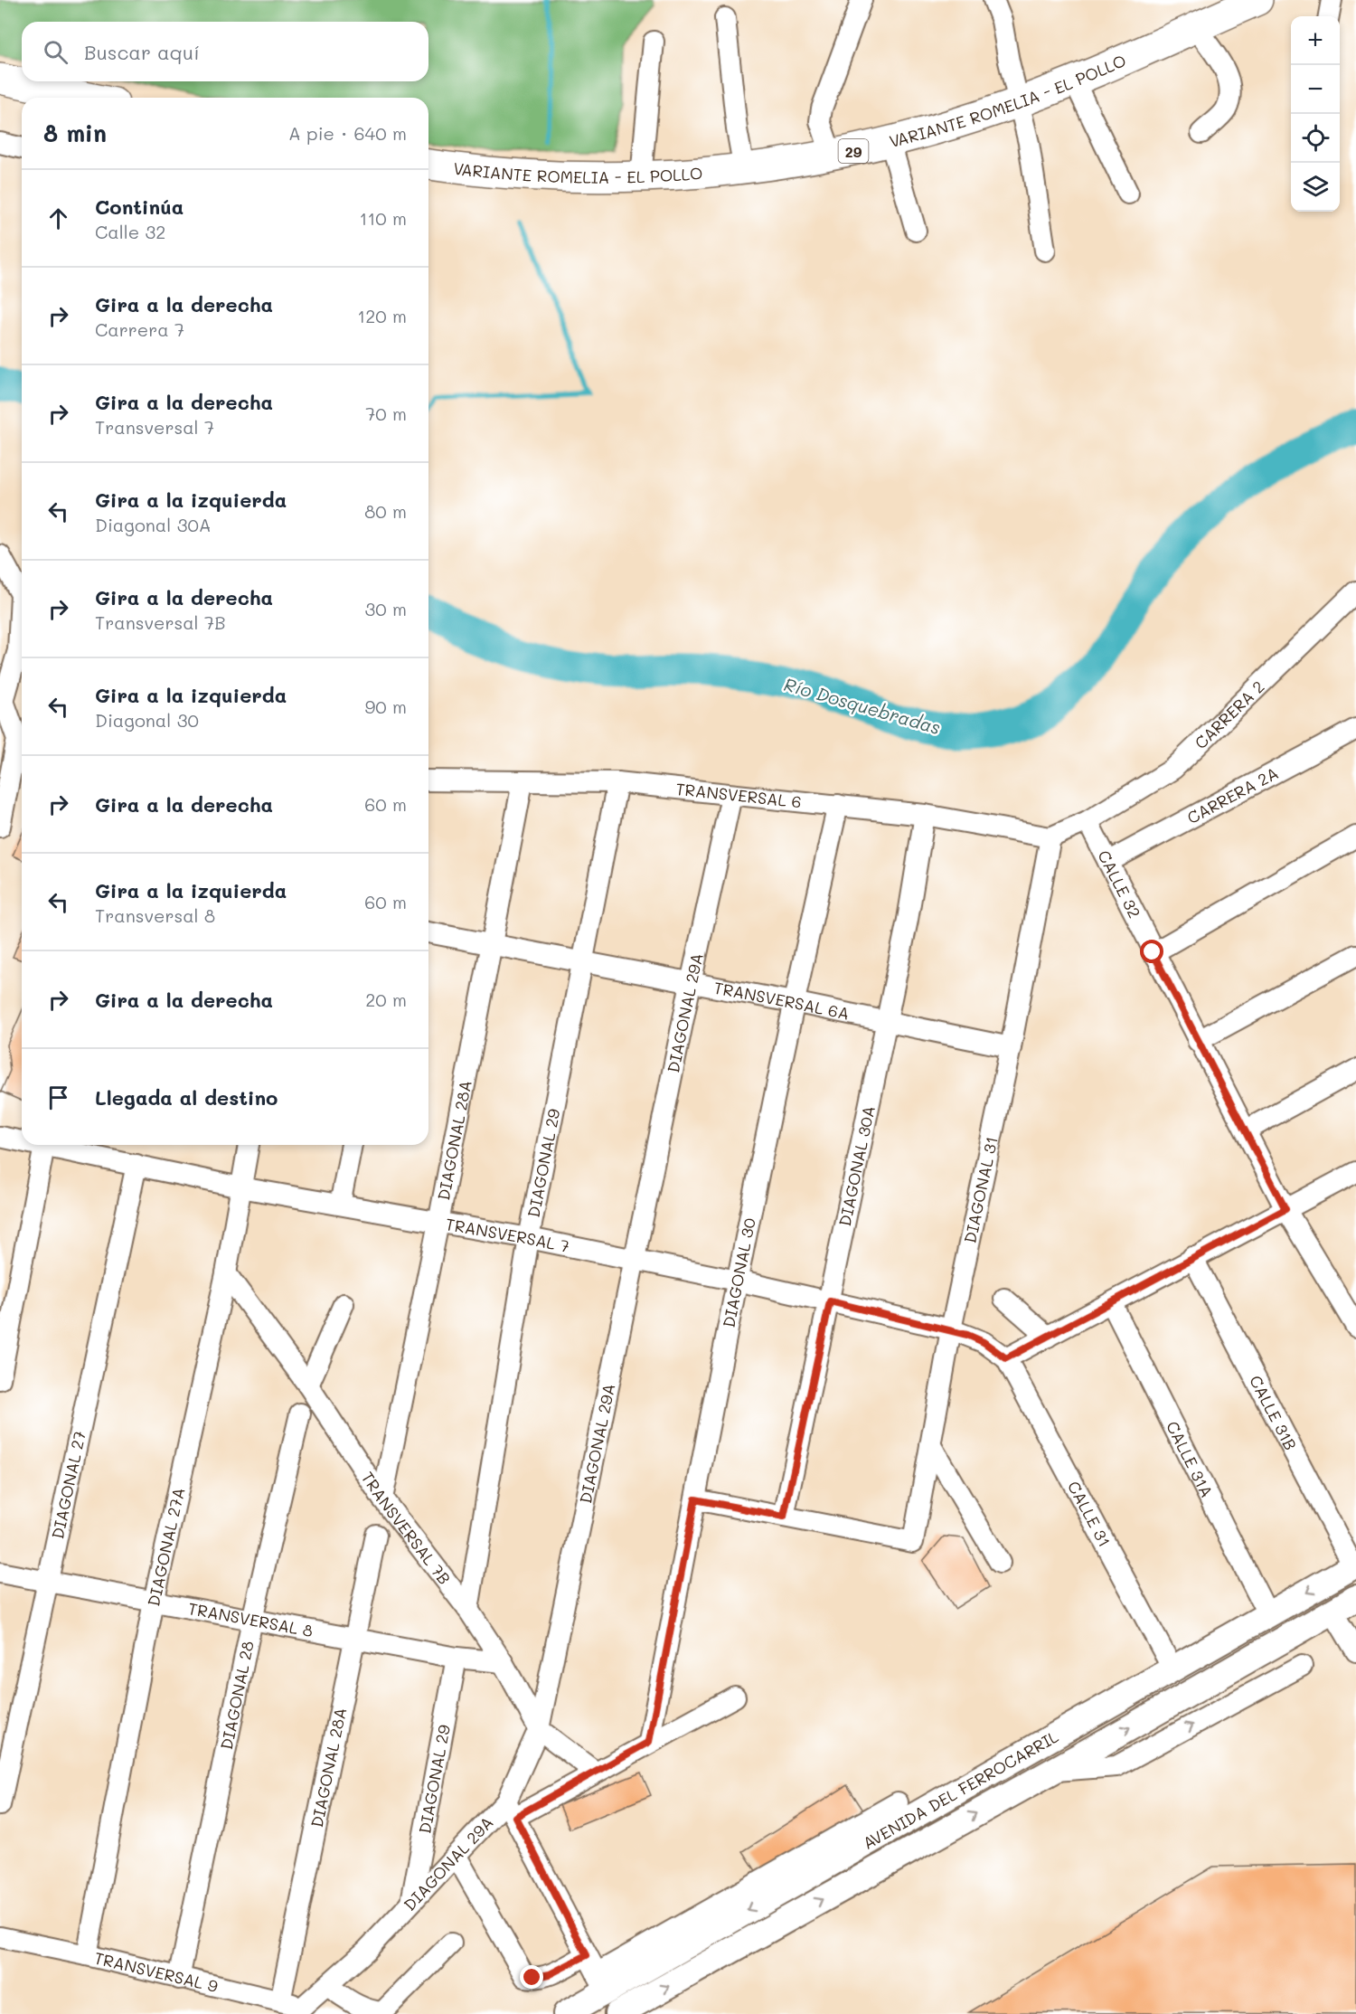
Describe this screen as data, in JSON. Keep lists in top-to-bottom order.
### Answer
{
  "streets": {
    "highway": ["VARIANTE ROMELIA - EL POLLO", "29"],
    "main road": ["AVENIDA DEL FERROCARRIL"],
    "street": [
      "CARRERA 2",
      "TRANSVERSAL 6",
      "CARRERA 2A",
      "CALLE 32",
      "TRANSVERSAL 6A",
      "DIAGONAL 29A",
      "DIAGONAL 28A",
      "DIAGONAL 29",
      "DIAGONAL 30A",
      "DIAGONAL 31",
      "TRANSVERSAL 7",
      "DIAGONAL 30",
      "CALLE 31B",
      "CALLE 31A",
      "DIAGONAL 27",
      "CALLE 31",
      "TRANSVERSAL 7B",
      "DIAGONAL 27A",
      "TRANSVERSAL 8",
      "DIAGONAL 28",
      "TRANSVERSAL 9"
    ]
  },
  "crossings": [
    ["CARRERA 2", "CALLE 32"],
    ["TRANSVERSAL 6", "DIAGONAL 29A"],
    ["TRANSVERSAL 6", "DIAGONAL 28A"],
    ["TRANSVERSAL 6", "DIAGONAL 29"],
    ["TRANSVERSAL 6", "DIAGONAL 30A"],
    ["TRANSVERSAL 6", "DIAGONAL 31"],
    ["TRANSVERSAL 6", "DIAGONAL 30"],
    ["CARRERA 2A", "CALLE 32"],
    ["TRANSVERSAL 6A", "DIAGONAL 29A"],
    ["TRANSVERSAL 6A", "DIAGONAL 28A"],
    ["TRANSVERSAL 6A", "DIAGONAL 29"],
    ["TRANSVERSAL 6A", "DIAGONAL 30A"],
    ["TRANSVERSAL 6A", "DIAGONAL 31"],
    ["TRANSVERSAL 6A", "DIAGONAL 30"],
    ["DIAGONAL 29A", "DIAGONAL 29"],
    ["DIAGONAL 29A", "TRANSVERSAL 7"],
    ["DIAGONAL 29A", "TRANSVERSAL 7B"],
    ["DIAGONAL 29A", "TRANSVERSAL 9"],
    ["DIAGONAL 28A", "TRANSVERSAL 7"],
    ["DIAGONAL 28A", "TRANSVERSAL 7B"],
    ["DIAGONAL 28A", "TRANSVERSAL 8"],
    ["DIAGONAL 28A", "TRANSVERSAL 9"],
    ["DIAGONAL 29", "TRANSVERSAL 7"],
    ["DIAGONAL 29", "TRANSVERSAL 7B"],
    ["DIAGONAL 29", "TRANSVERSAL 8"],
    ["DIAGONAL 30A", "DIAGONAL 31"],
    ["DIAGONAL 30A", "TRANSVERSAL 7"],
    ["DIAGONAL 31", "TRANSVERSAL 7"],
    ["TRANSVERSAL 7", "DIAGONAL 30"],
    ["TRANSVERSAL 7", "DIAGONAL 27"],
    ["TRANSVERSAL 7", "CALLE 31"],
    ["TRANSVERSAL 7", "DIAGONAL 27A"],
    ["CALLE 31B", "AVENIDA DEL FERROCARRIL"],
    ["CALLE 31A", "AVENIDA DEL FERROCARRIL"],
    ["DIAGONAL 27", "TRANSVERSAL 8"],
    ["CALLE 31", "AVENIDA DEL FERROCARRIL"],
    ["TRANSVERSAL 7B", "DIAGONAL 27A"],
    ["TRANSVERSAL 7B", "TRANSVERSAL 8"],
    ["DIAGONAL 27A", "TRANSVERSAL 8"],
    ["DIAGONAL 27A", "TRANSVERSAL 9"],
    ["TRANSVERSAL 8", "DIAGONAL 28"],
    ["DIAGONAL 28", "TRANSVERSAL 9"]
  ],
  "water": ["Río Dosquebradas"],
  "page": {
    "map_buttons": ["+", "−"],
    "search": "Buscar aquí",
    "heading": ["8 min", "A pie · 640 m"],
    "list": [
      ["Continúa", "Calle 32", "110 m"],
      ["Gira a la derecha", "Carrera 7", "120 m"],
      ["Gira a la derecha", "Transversal 7", "70 m"],
      ["Gira a la izquierda", "Diagonal 30A", "80 m"],
      ["Gira a la derecha", "Transversal 7B", "30 m"],
      ["Gira a la izquierda", "Diagonal 30", "90 m"],
      ["Gira a la derecha", "60 m"],
      ["Gira a la izquierda", "Transversal 8", "60 m"],
      ["Gira a la derecha", "20 m"],
      "Llegada al destino"
    ]
  }
}
